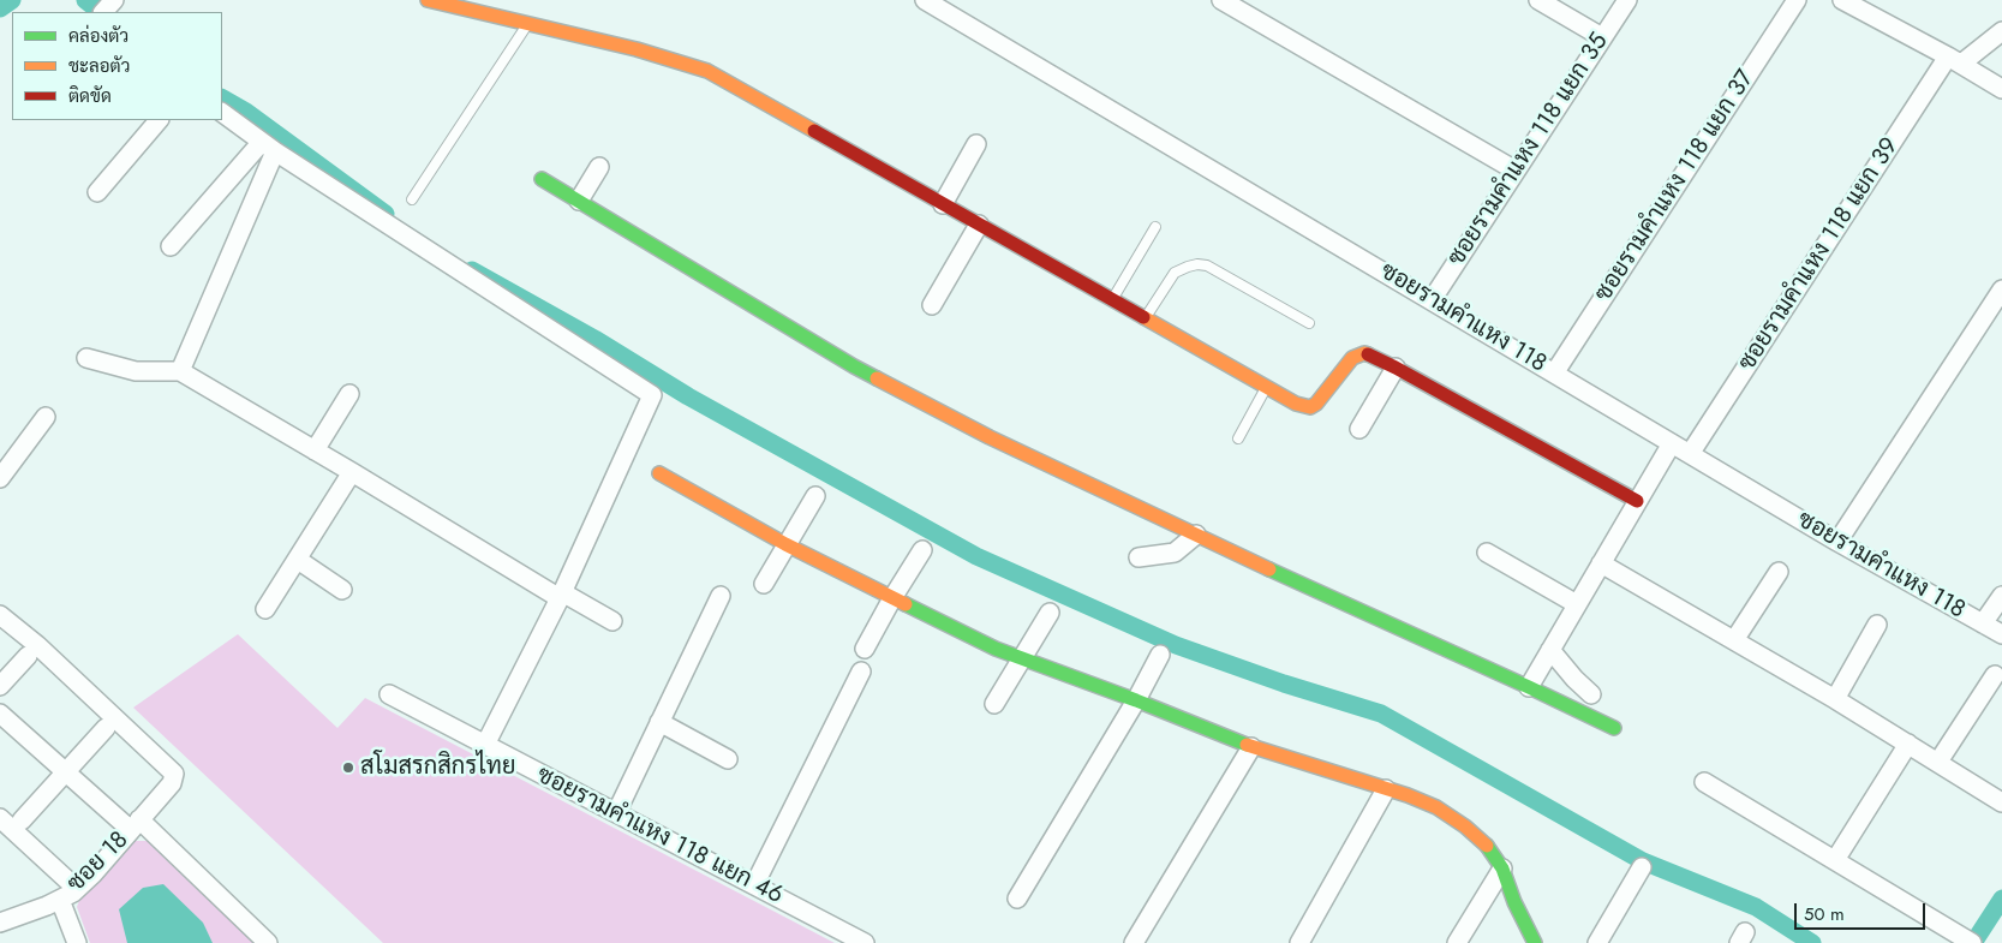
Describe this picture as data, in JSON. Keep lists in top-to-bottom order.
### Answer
{
  "streets": {
    "street": [
      "ซอยรามคำแหง 118 แยก 35",
      "ซอยรามคำแหง 118 แยก 37",
      "ซอยรามคำแหง 118 แยก 39",
      "ซอยรามคำแหง 118",
      "ซอยรามคำแหง 118 แยก 46",
      "ซอย 18"
    ]
  },
  "crossings": [
    ["ซอยรามคำแหง 118 แยก 35", "ซอยรามคำแหง 118"],
    ["ซอยรามคำแหง 118 แยก 37", "ซอยรามคำแหง 118"],
    ["ซอยรามคำแหง 118 แยก 39", "ซอยรามคำแหง 118"]
  ],
  "places": ["สโมสรกสิกรไทย"],
  "legend": ["คล่องตัว", "ชะลอตัว", "ติดขัด"],
  "scale_bar": "50 m"
}
